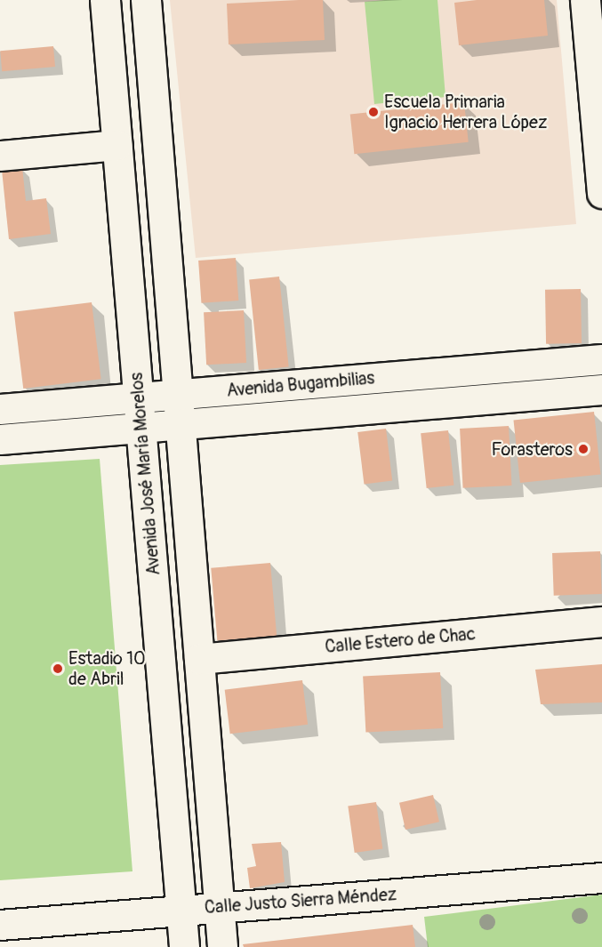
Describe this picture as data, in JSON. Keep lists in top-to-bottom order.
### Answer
{
  "streets": {
    "street": [
      "Avenida Bugambilias",
      "Avenida José María Morelos",
      "Calle Estero de Chac",
      "Calle Justo Sierra Méndez"
    ]
  },
  "crossings": [
    ["Avenida Bugambilias", "Avenida José María Morelos"],
    ["Avenida José María Morelos", "Calle Justo Sierra Méndez"]
  ],
  "places": ["Escuela Primaria Ignacio Herrera López", "Forasteros", "Estadio 10 de Abril"]
}
